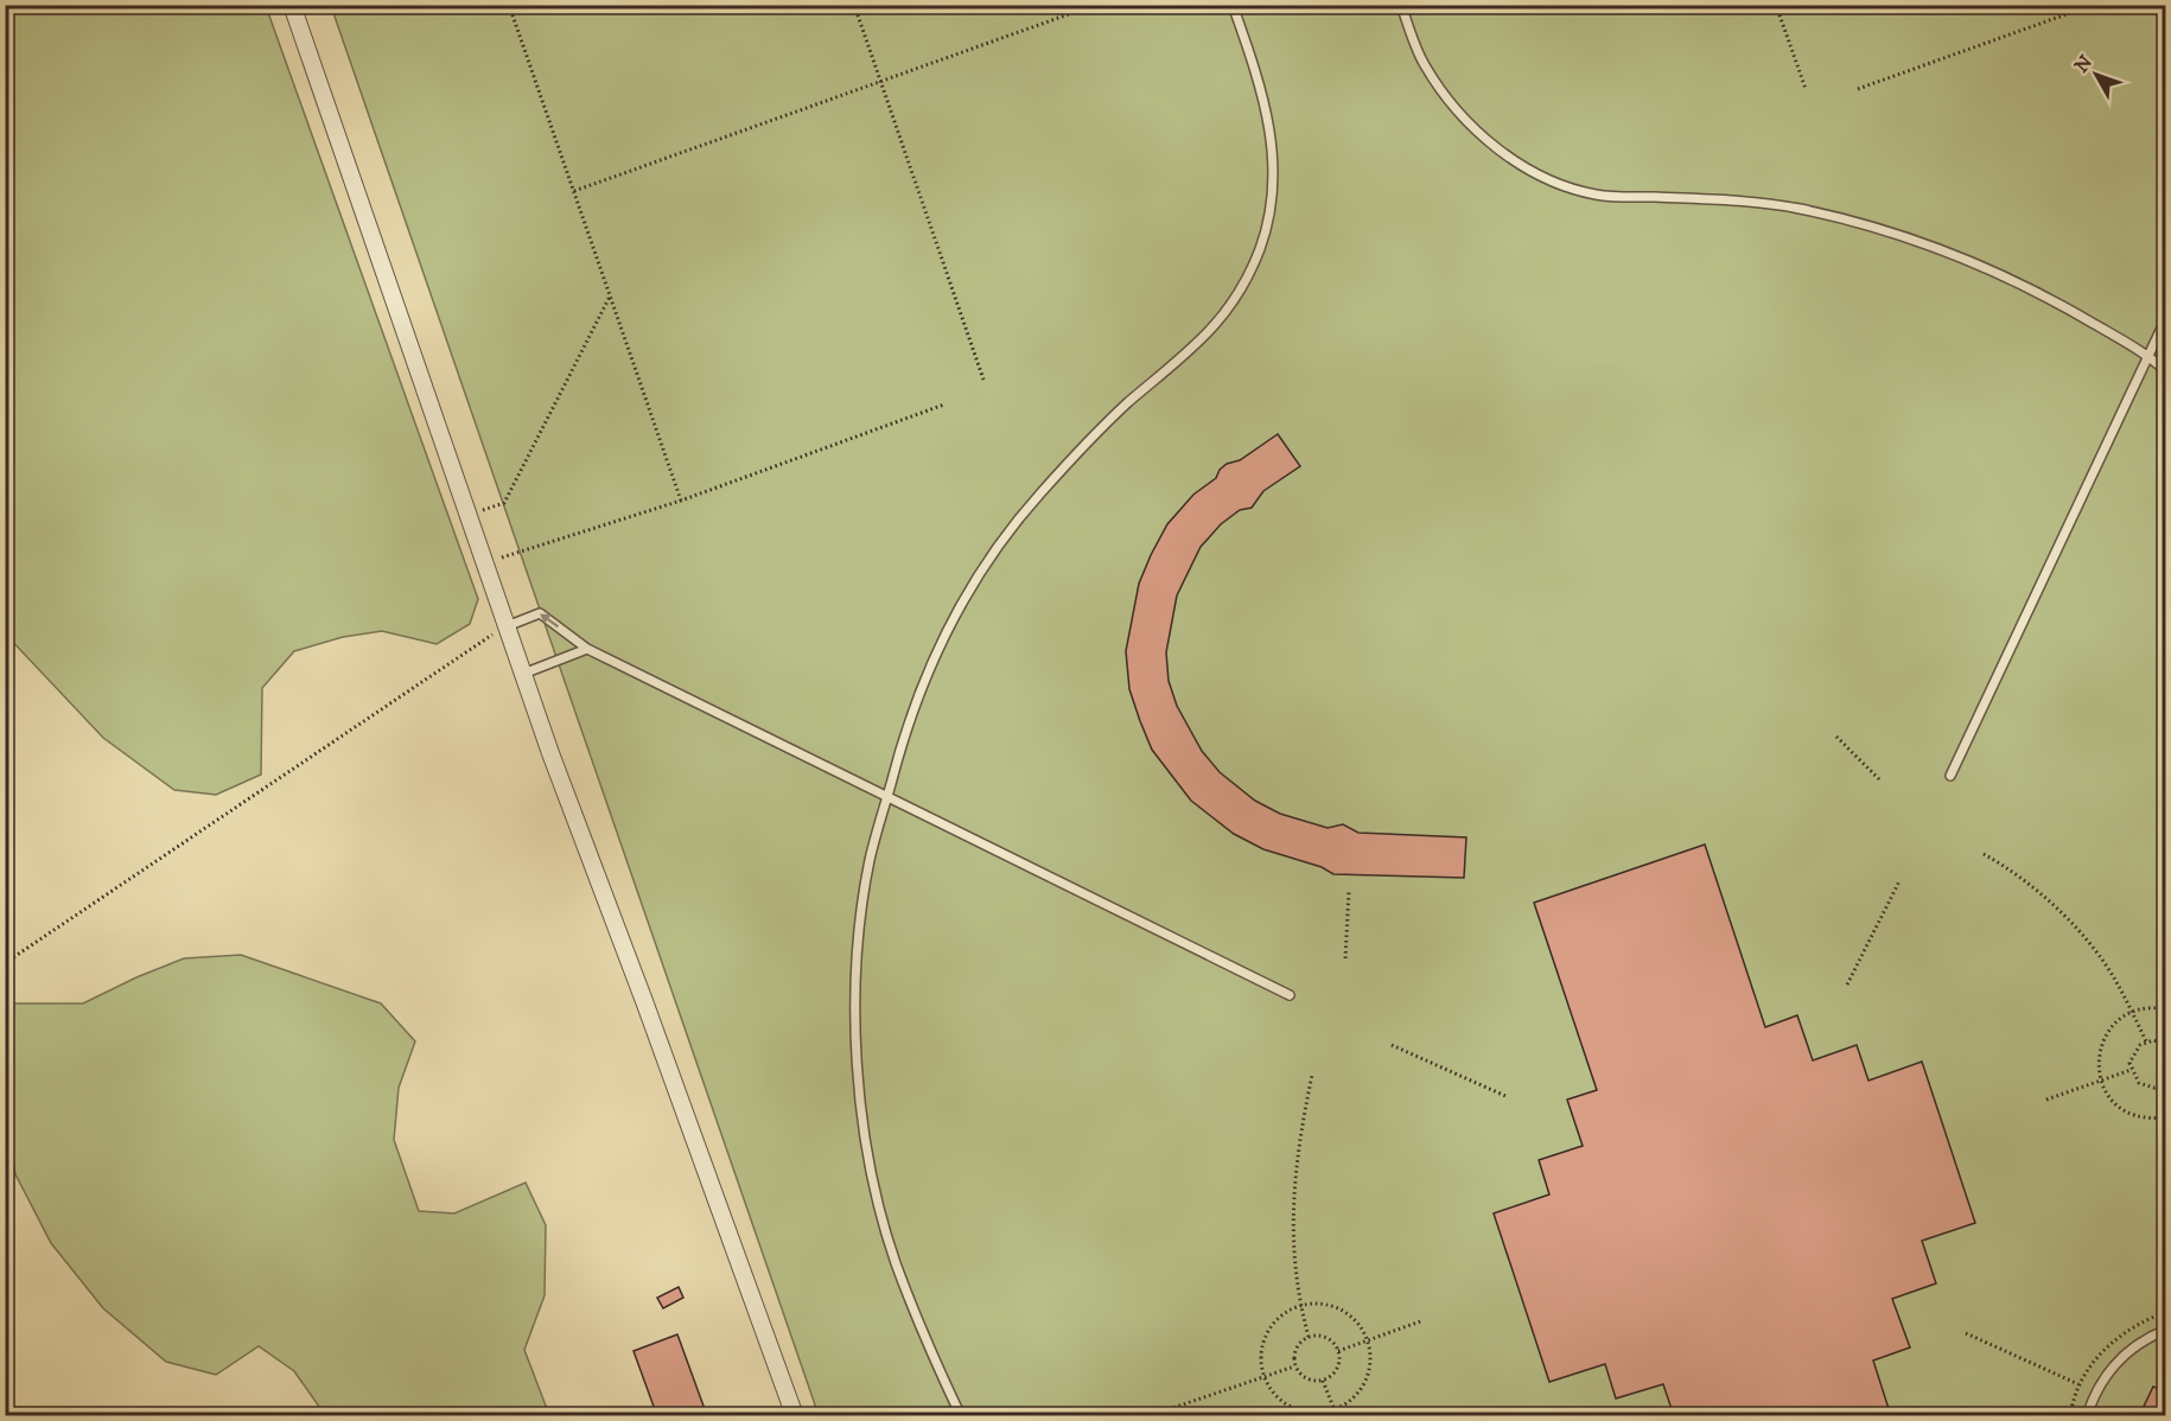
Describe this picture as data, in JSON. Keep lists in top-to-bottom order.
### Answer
{
  "north": "top left"
}
